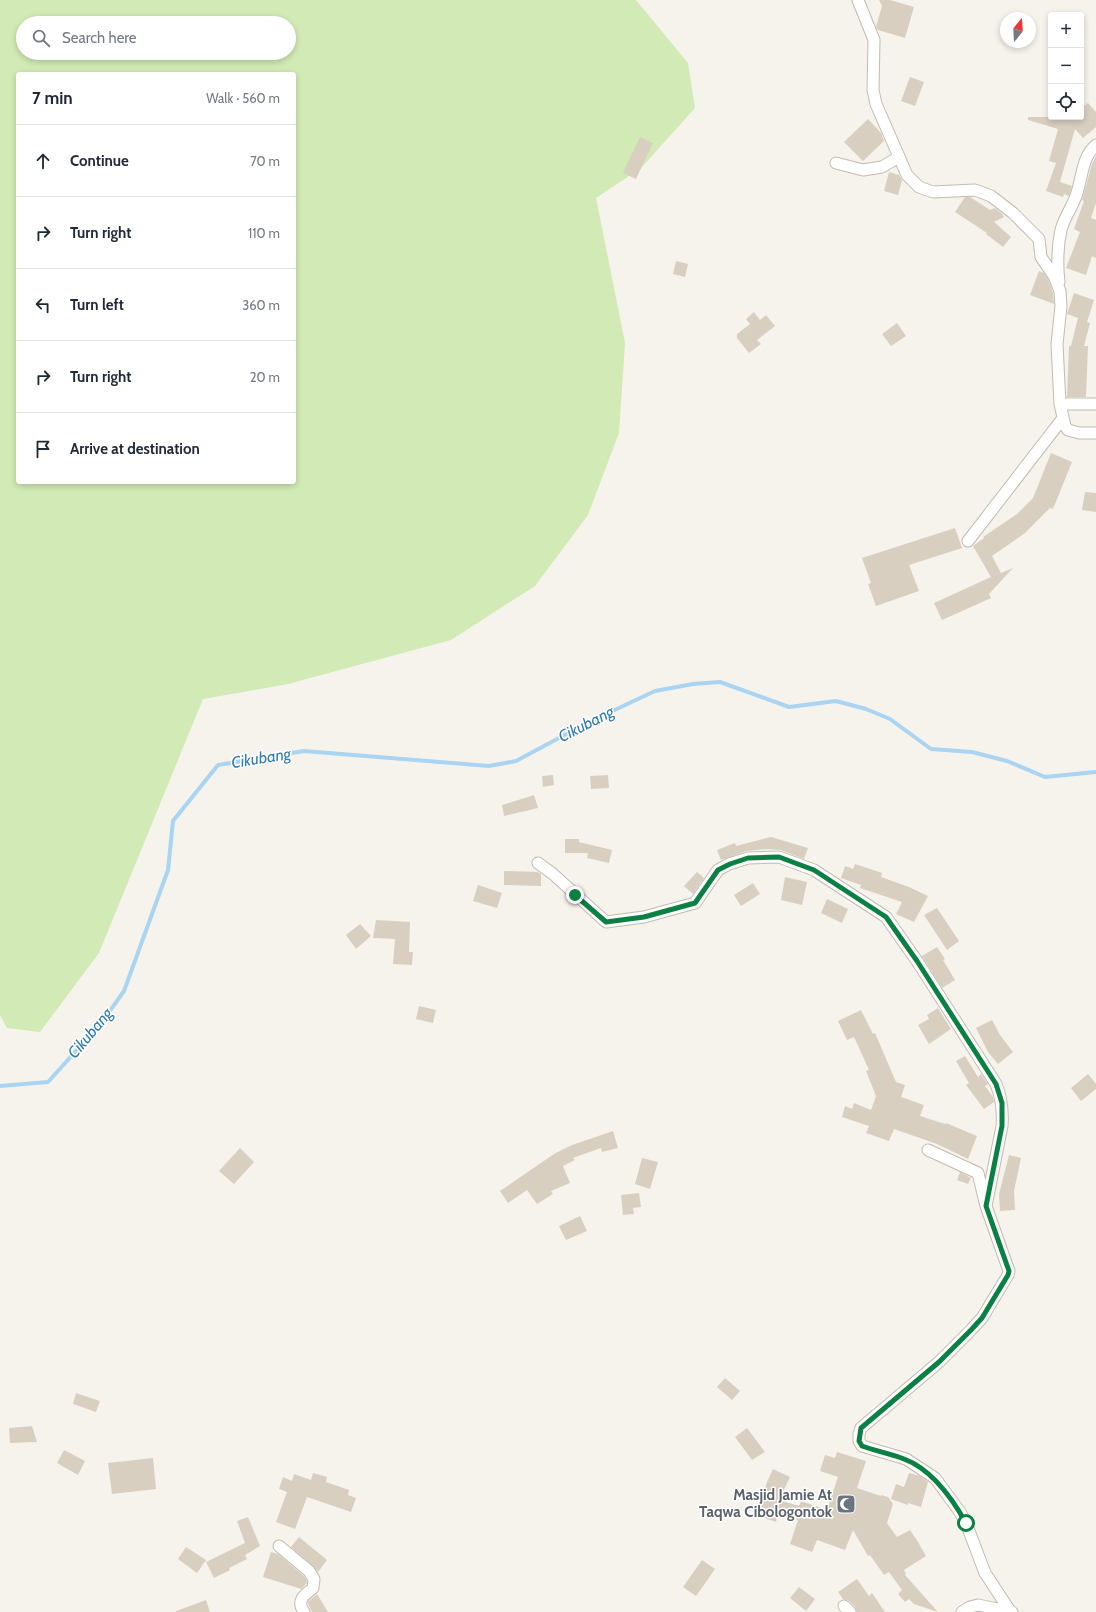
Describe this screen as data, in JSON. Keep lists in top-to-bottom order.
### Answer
{
  "water": ["Cikubang"],
  "places": {
    "mosque": ["Masjid Jamie At Taqwa Cibologontok"]
  },
  "north": "top",
  "page": {
    "map_buttons": ["+", "−"],
    "search": "Search here",
    "heading": ["7 min", "Walk · 560 m"],
    "list": [
      ["Continue", "70 m"],
      ["Turn right", "110 m"],
      ["Turn left", "360 m"],
      ["Turn right", "20 m"],
      "Arrive at destination"
    ]
  }
}
